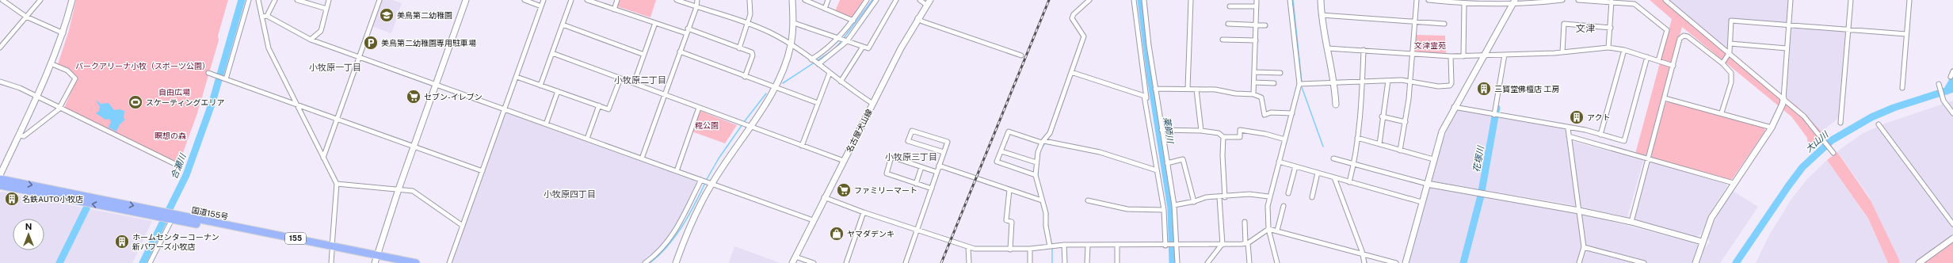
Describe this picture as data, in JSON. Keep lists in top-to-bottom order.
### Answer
{
  "streets": {
    "highway": ["国道155号", "155"],
    "street": ["名古屋犬山線"]
  },
  "districts": [
    "文津",
    "小牧原一丁目",
    "小牧原二丁目",
    "小牧原三丁目",
    "小牧原四丁目"
  ],
  "water": [
    "薬師川",
    "大山川",
    "花塚川",
    "合瀬川"
  ],
  "parks": [
    "文津霊苑",
    "パークアリーナ小牧（スポーツ公園）",
    "自由広場",
    "糀公園",
    "瞑想の森"
  ],
  "places": {
    "school or university": ["美鳥第二幼稚園"],
    "parking": ["美鳥第二幼稚園専用駐車場"],
    "building": [
      "三寳堂佛檀店 工房",
      "アクト",
      "名鉄AUTO小牧店",
      "ホームセンターコーナン 新パワーズ小牧店"
    ],
    "supermarket": ["セブン-イレブン", "ファミリーマート"],
    "sports": ["スケーティングエリア"],
    "shop": ["ヤマダデンキ"]
  },
  "north": "top"
}
